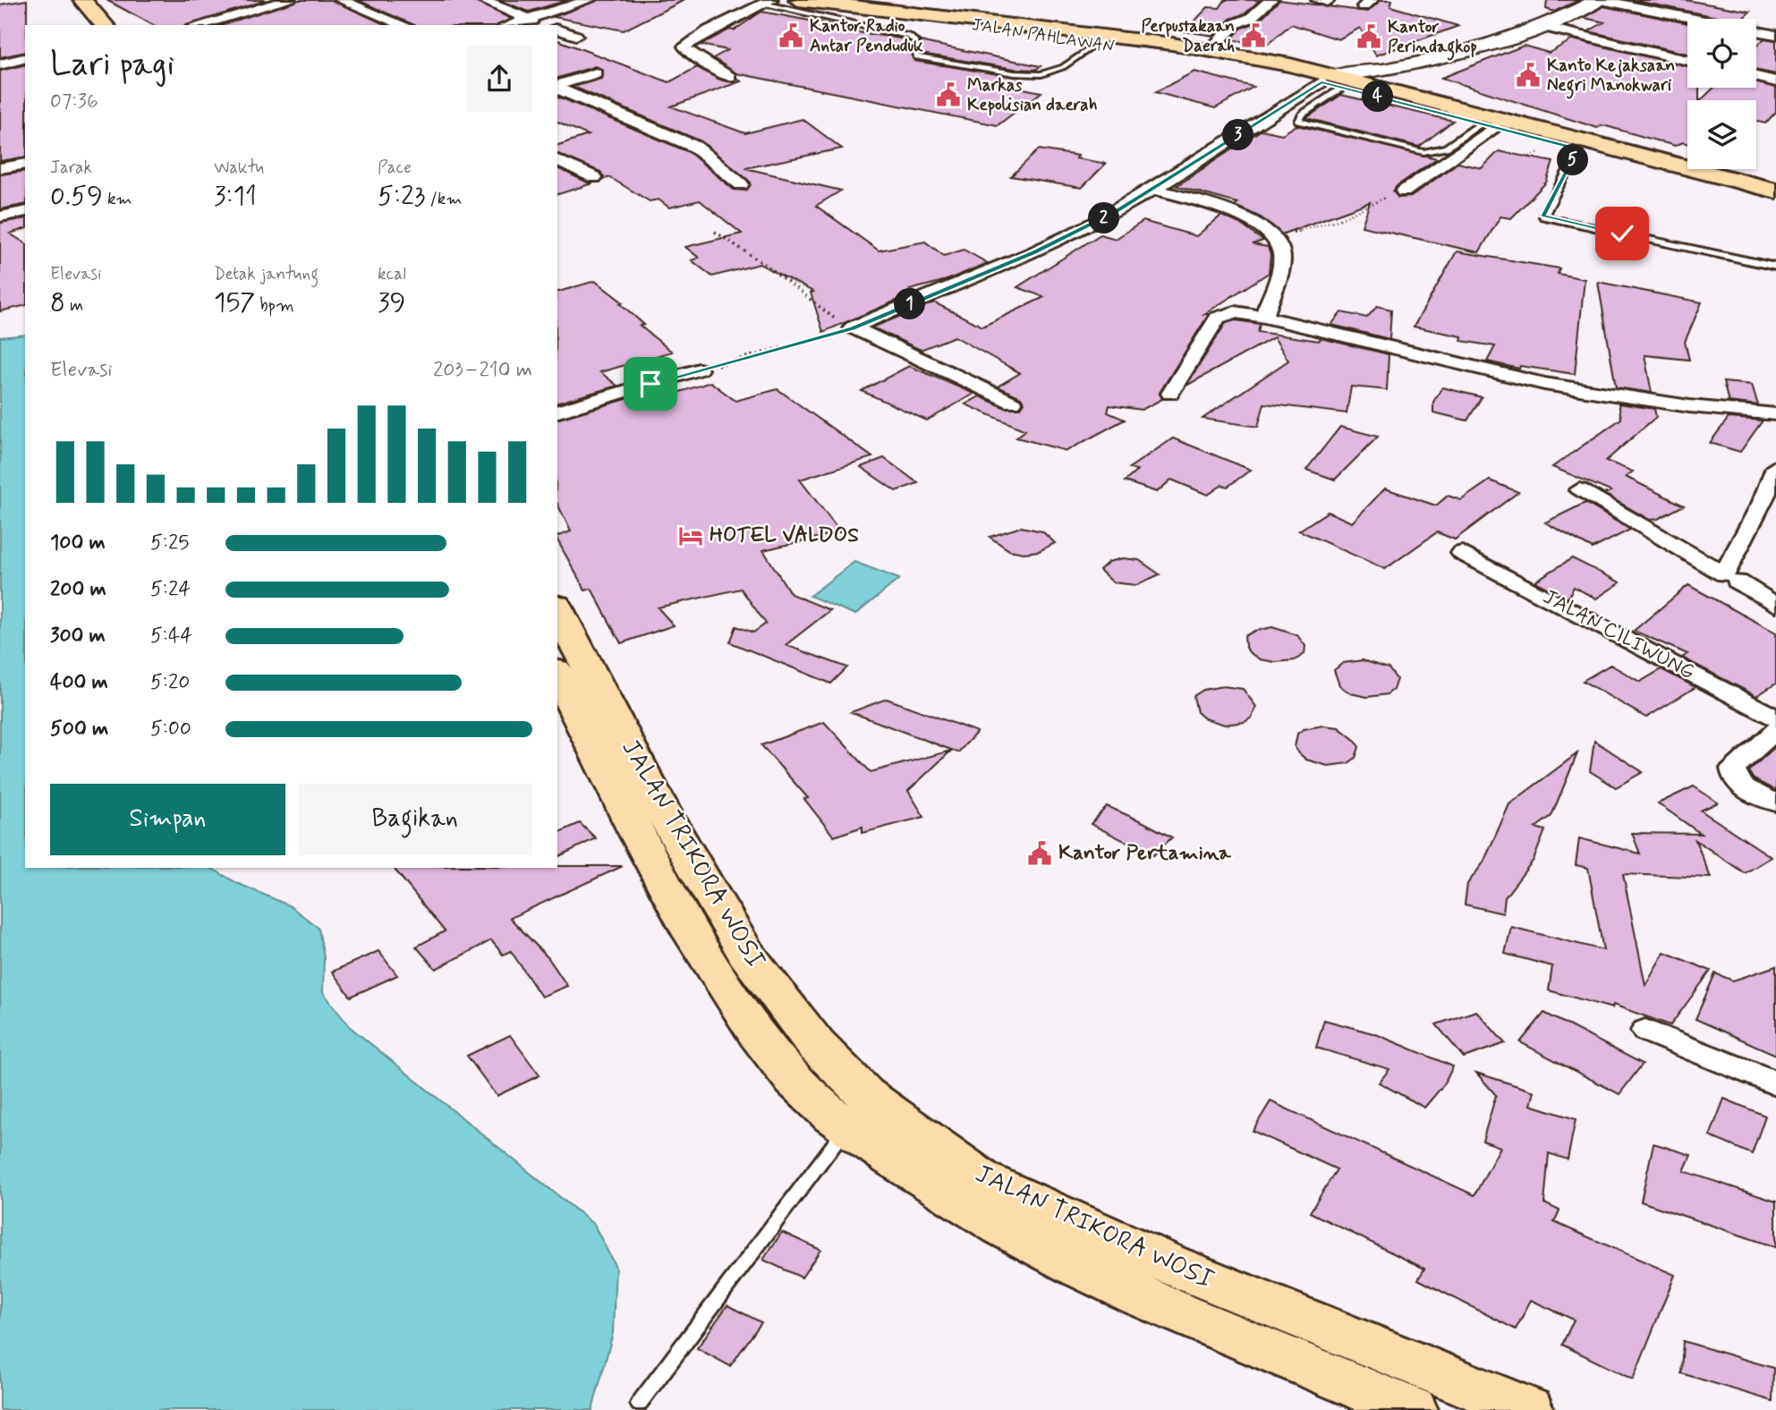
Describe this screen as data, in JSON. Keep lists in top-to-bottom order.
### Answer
{
  "streets": {
    "main road": ["JALAN PAHLAWAN", "JALAN TRIKORA WOSI"],
    "street": ["JALAN CILIWUNG"]
  },
  "places": {
    "public building": [
      "Kantor Radio Antar Penduduk",
      "Perpustakaan Daerah",
      "Kantor Perindagkop",
      "Kanto Kejaksaan Negri Manokwari",
      "Markas Kepolisian daerah",
      "Kantor Pertamina"
    ],
    "hotel": ["HOTEL VALDOS"]
  },
  "page": {
    "heading": ["Lari pagi", "07:36"],
    "pins": [
      "4",
      "3",
      "5",
      "2",
      "1"
    ],
    "stats": [
      ["Jarak", "0.59 km"],
      ["Waktu", "3:11"],
      ["Pace", "5:23 /km"],
      ["Elevasi", "8 m"],
      ["Detak jantung", "157 bpm"],
      ["kcal", "39"]
    ],
    "chart": ["Elevasi", "203–210 m"],
    "list": [
      {
        "name": "100 m",
        "note": "5:25"
      },
      {
        "name": "200 m",
        "note": "5:24"
      },
      {
        "name": "300 m",
        "note": "5:44"
      },
      {
        "name": "400 m",
        "note": "5:20"
      },
      {
        "name": "500 m",
        "note": "5:00"
      }
    ],
    "buttons": ["Simpan", "Bagikan"]
  }
}
